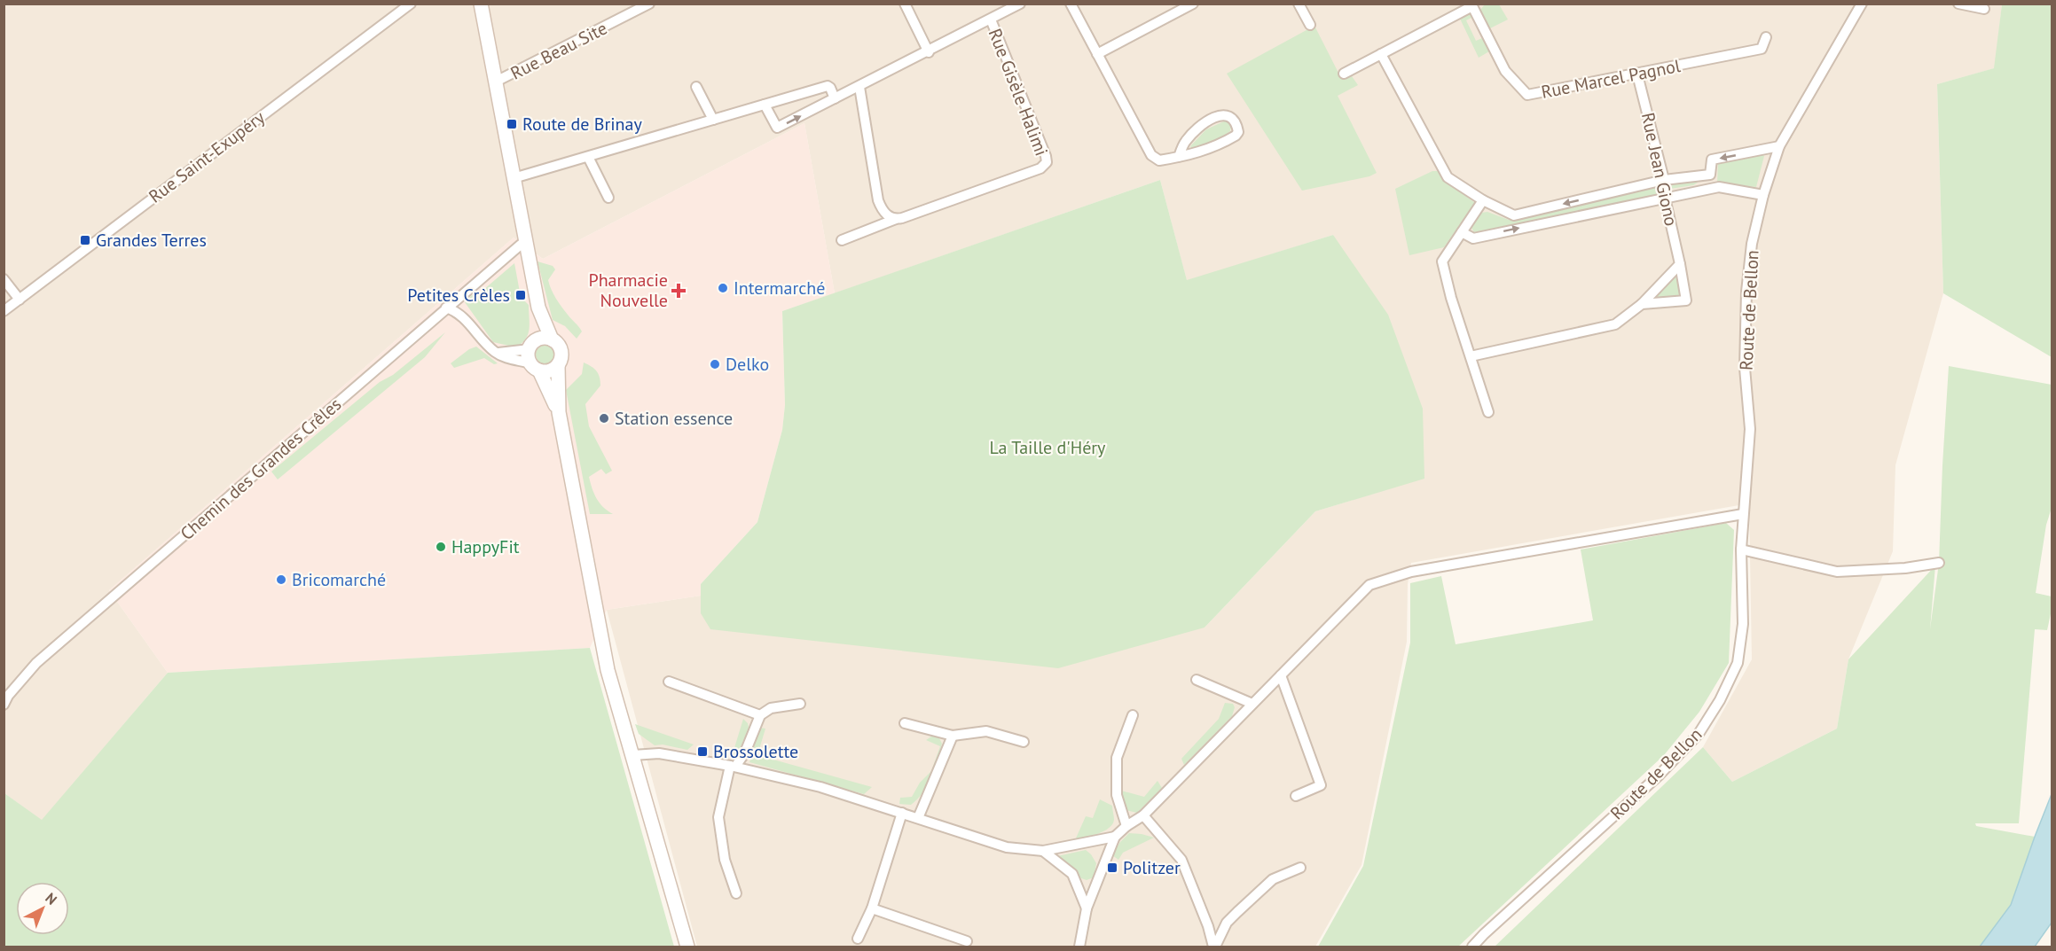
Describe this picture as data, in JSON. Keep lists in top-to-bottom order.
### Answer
{
  "streets": {
    "street": [
      "Rue Beau Site",
      "Rue Marcel Pagnol",
      "Rue Gisèle Halimi",
      "Rue Saint-Exupéry",
      "Rue Jean Giono",
      "Route de Bellon",
      "Chemin des Grandes Crêles"
    ]
  },
  "crossings": [
    ["Rue Marcel Pagnol", "Rue Jean Giono"]
  ],
  "parks": ["La Taille d'Héry"],
  "places": {
    "transit": [
      "Route de Brinay",
      "Grandes Terres",
      "Petites Crèles",
      "Brossolette",
      "Politzer"
    ],
    "other": [
      "Intermarché",
      "Delko",
      "Station essence",
      "HappyFit",
      "Bricomarché"
    ],
    "health": ["Pharmacie Nouvelle"]
  },
  "north": "top right"
}
